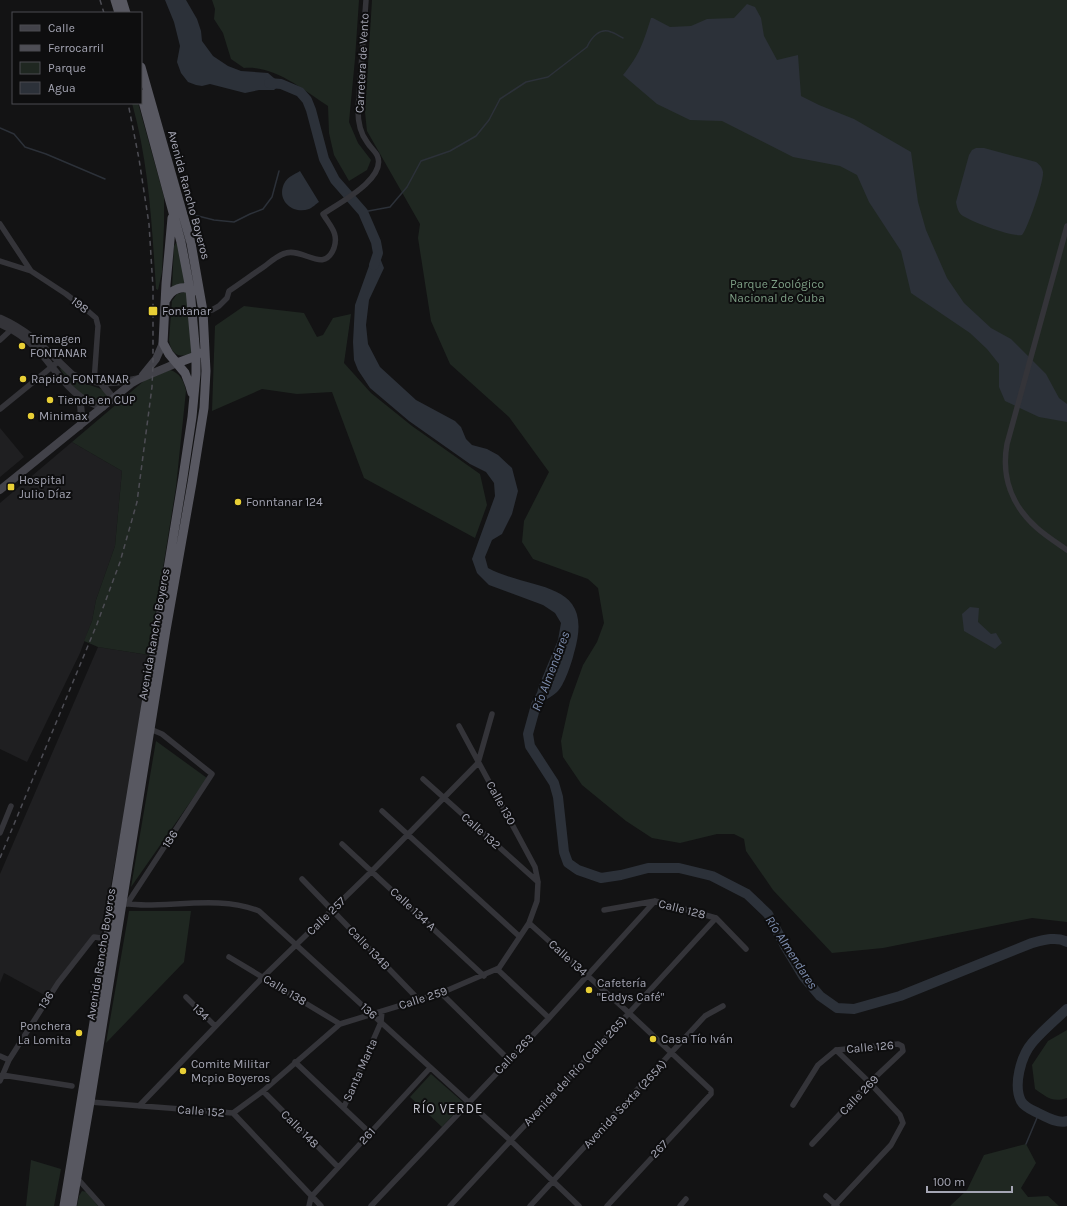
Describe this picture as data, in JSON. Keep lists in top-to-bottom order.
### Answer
{
  "streets": {
    "highway": ["Avenida Rancho Boyeros"],
    "street": [
      "Carretera de Vento",
      "198",
      "Calle 130",
      "Calle 132",
      "186",
      "Calle 134 A",
      "Calle 128",
      "Calle 257",
      "Calle 134B",
      "Calle 134",
      "Calle 138",
      "Calle 259",
      "136",
      "134",
      "Calle 126",
      "Calle 263",
      "Santa Marta",
      "Avenida del Río (Calle 265)",
      "Calle 269",
      "Avenida Sexta (265A)",
      "Calle 152",
      "Calle 148",
      "261",
      "267"
    ]
  },
  "crossings": [
    ["Carretera de Vento", "Avenida Rancho Boyeros"],
    ["Avenida Rancho Boyeros", "186"],
    ["Avenida Rancho Boyeros", "136"],
    ["Avenida Rancho Boyeros", "Calle 152"],
    ["Calle 130", "Calle 132"],
    ["Calle 130", "Calle 257"],
    ["Calle 130", "Calle 259"],
    ["Calle 132", "Calle 257"],
    ["Calle 132", "Calle 259"],
    ["186", "136"],
    ["Calle 134 A", "Calle 257"],
    ["Calle 134 A", "Calle 259"],
    ["Calle 128", "Calle 263"],
    ["Calle 128", "Avenida del Río (Calle 265)"],
    ["Calle 257", "Calle 134B"],
    ["Calle 257", "Calle 138"],
    ["Calle 257", "136"],
    ["Calle 257", "134"],
    ["Calle 257", "Calle 152"],
    ["Calle 134B", "Calle 259"],
    ["Calle 134", "Calle 259"],
    ["Calle 134", "Calle 263"],
    ["Calle 134", "Avenida del Río (Calle 265)"],
    ["Calle 134", "Avenida Sexta (265A)"],
    ["Calle 134", "267"],
    ["Calle 138", "Calle 259"],
    ["Calle 259", "136"],
    ["Calle 259", "Santa Marta"],
    ["Calle 259", "Calle 152"],
    ["Calle 259", "Calle 148"],
    ["136", "Calle 263"],
    ["136", "Santa Marta"],
    ["136", "Avenida del Río (Calle 265)"],
    ["136", "Avenida Sexta (265A)"],
    ["136", "261"],
    ["Calle 126", "Calle 269"],
    ["Calle 152", "261"],
    ["Calle 148", "261"]
  ],
  "districts": ["RÍO VERDE"],
  "water": ["Río Almendares"],
  "parks": ["Parque Zoológico Nacional de Cuba"],
  "places": {
    "transit": ["Fontanar", "Hospital Julio Díaz"],
    "other": [
      "Trimagen FONTANAR",
      "Rapido FONTANAR",
      "Tienda en CUP",
      "Minimax",
      "Fonntanar 124",
      "Cafetería \"Eddys Café\"",
      "Ponchera La Lomita",
      "Casa Tío Iván",
      "Comite Militar Mcpio Boyeros"
    ]
  },
  "legend": [
    "Calle",
    "Ferrocarril",
    "Parque",
    "Agua"
  ],
  "scale_bar": "100 m"
}
